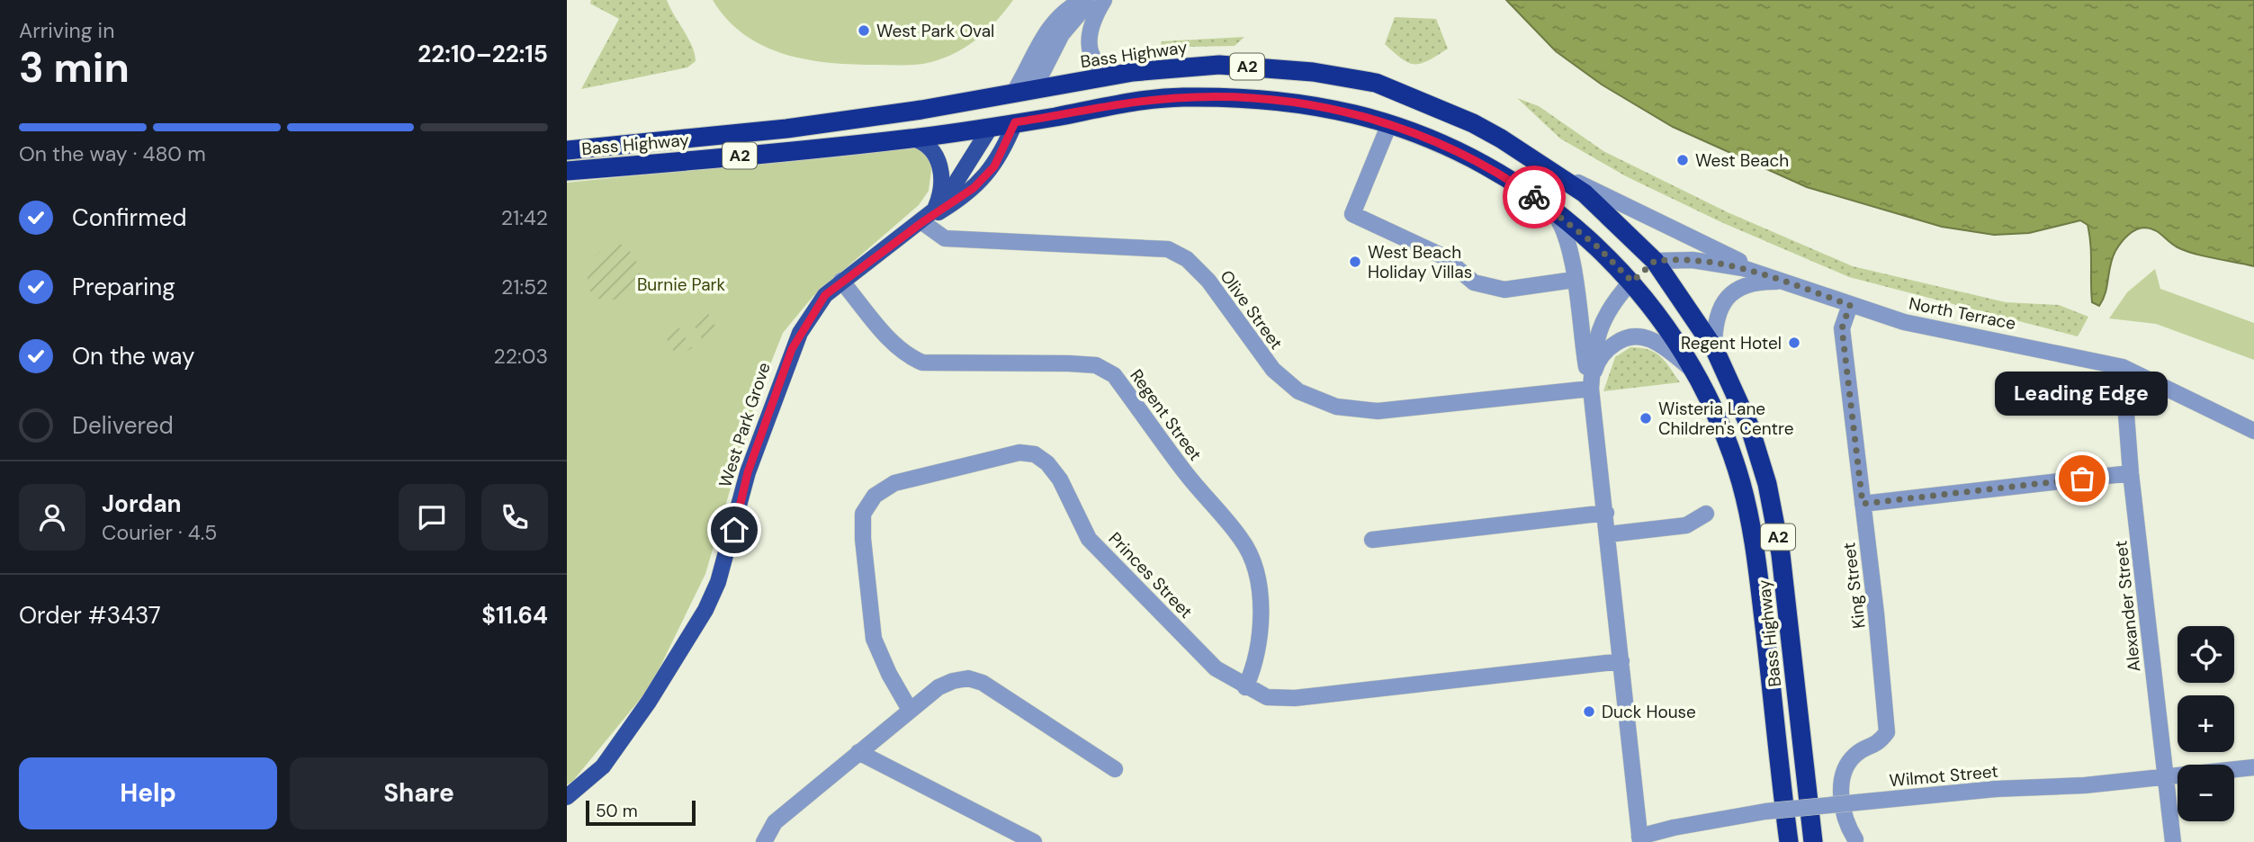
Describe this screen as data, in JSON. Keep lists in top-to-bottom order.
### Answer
{
  "streets": {
    "highway": ["Bass Highway", "A2", "West Park Grove"],
    "street": [
      "Olive Street",
      "North Terrace",
      "Regent Street",
      "Princes Street",
      "King Street",
      "Alexander Street",
      "Wilmot Street"
    ]
  },
  "crossings": [
    ["Bass Highway", "North Terrace"],
    ["Bass Highway", "West Park Grove"],
    ["Olive Street", "West Park Grove"],
    ["North Terrace", "King Street"],
    ["North Terrace", "Alexander Street"],
    ["Regent Street", "West Park Grove"],
    ["Regent Street", "Princes Street"],
    ["Alexander Street", "Wilmot Street"]
  ],
  "parks": ["Burnie Park"],
  "places": [
    "West Park Oval",
    "West Beach",
    "West Beach Holiday Villas",
    "Regent Hotel",
    "Wisteria Lane Children's Centre",
    "Leading Edge",
    "Duck House"
  ],
  "scale_bar": "50 m",
  "page": {
    "heading": ["3 min", "Arriving in", "22:10–22:15"],
    "panel": [
      "Jordan",
      "Courier · 4.5",
      "Order #3437",
      "$11.64"
    ],
    "bar": "On the way · 480 m",
    "list": [
      ["Confirmed", "21:42"],
      ["Preparing", "21:52"],
      ["On the way", "22:03"],
      "Delivered"
    ],
    "bubble": "Leading Edge",
    "map_buttons": ["+", "−"],
    "buttons": ["Help", "Share"],
    "scale": "50 m"
  }
}
